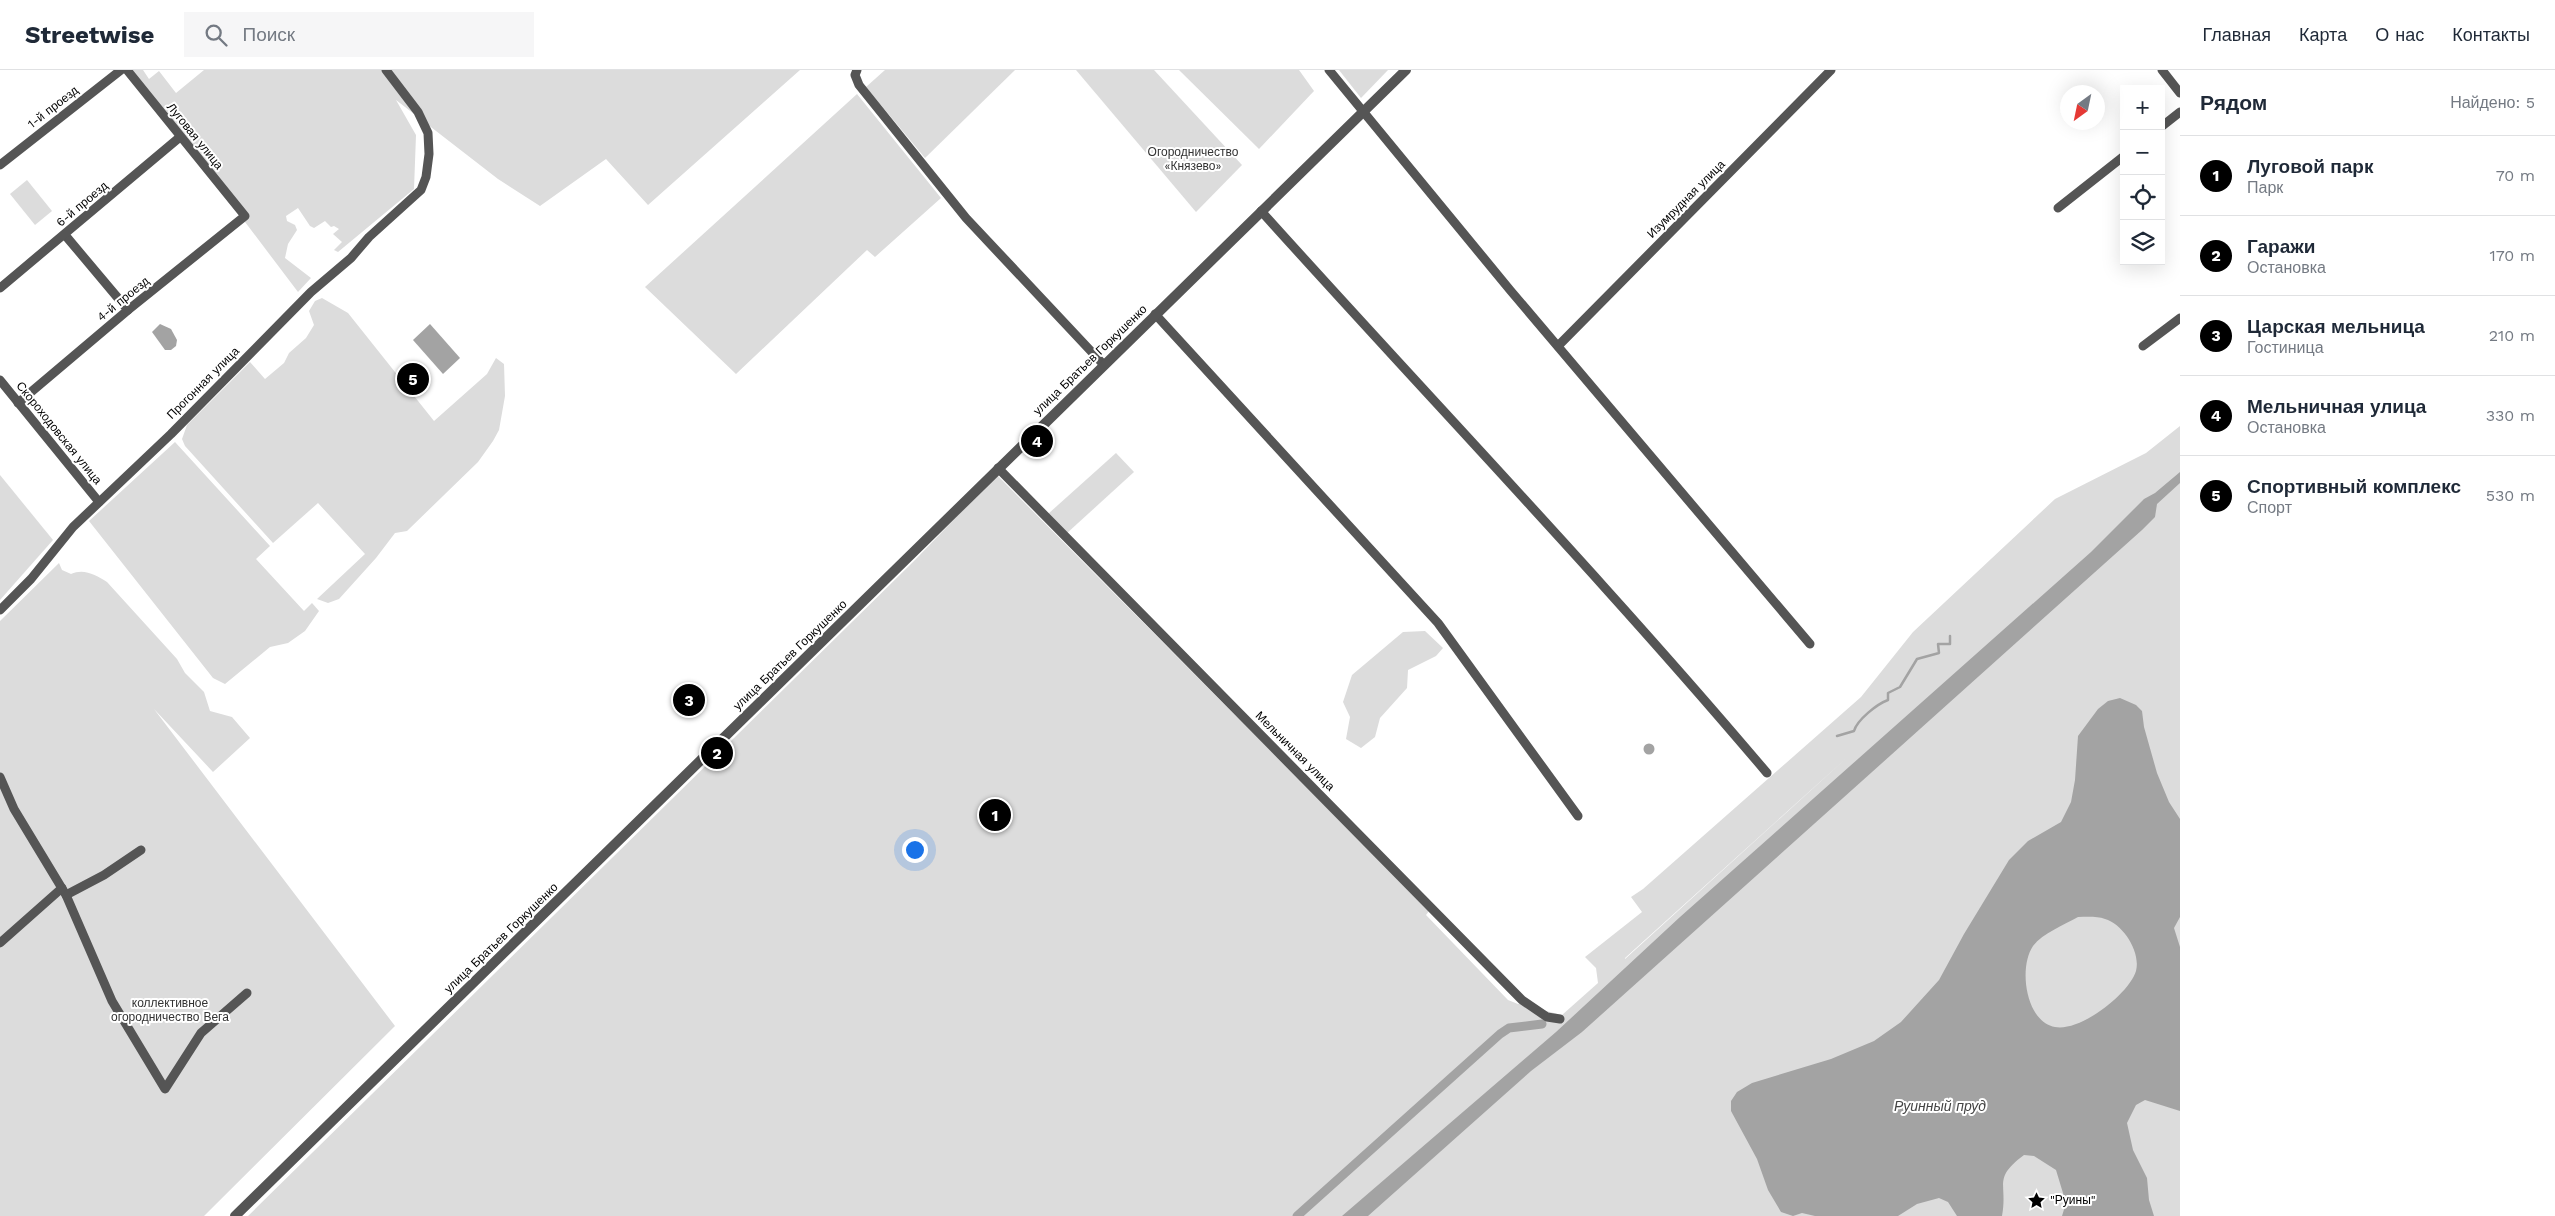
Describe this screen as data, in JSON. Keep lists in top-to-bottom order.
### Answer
{
  "streets": {
    "street": [
      "1-й проезд",
      "Луговая улица",
      "Изумрудная улица",
      "6-й проезд",
      "4-й проезд",
      "улица Братьев Горкушенко",
      "Прогонная улица",
      "Скороходовская улица",
      "Мельничная улица"
    ]
  },
  "crossings": [
    ["Луговая улица", "6-й проезд"],
    ["Луговая улица", "4-й проезд"],
    ["4-й проезд", "Скороходовская улица"],
    ["улица Братьев Горкушенко", "Мельничная улица"],
    ["Прогонная улица", "Скороходовская улица"]
  ],
  "water": ["Руинный пруд"],
  "parks": ["Огородничество «Князево»", "коллективное огородничество Вега"],
  "places": {
    "place": ["\"Руины\""]
  },
  "north": "bottom left",
  "page": {
    "header": "Streetwise",
    "search": "Поиск",
    "nav": [
      "Главная",
      "Карта",
      "О нас",
      "Контакты"
    ],
    "heading": ["Рядом", "Найдено: 5"],
    "map_buttons": ["+", "−"],
    "list": [
      {
        "mark": "1",
        "name": "Луговой парк",
        "note": "Парк",
        "value": "70 m"
      },
      {
        "mark": "2",
        "name": "Гаражи",
        "note": "Остановка",
        "value": "170 m"
      },
      {
        "mark": "3",
        "name": "Царская мельница",
        "note": "Гостиница",
        "value": "210 m"
      },
      {
        "mark": "4",
        "name": "Мельничная улица",
        "note": "Остановка",
        "value": "330 m"
      },
      {
        "mark": "5",
        "name": "Спортивный комплекс",
        "note": "Спорт",
        "value": "530 m"
      }
    ],
    "pins": [
      "5",
      "4",
      "3",
      "2",
      "1"
    ]
  }
}
